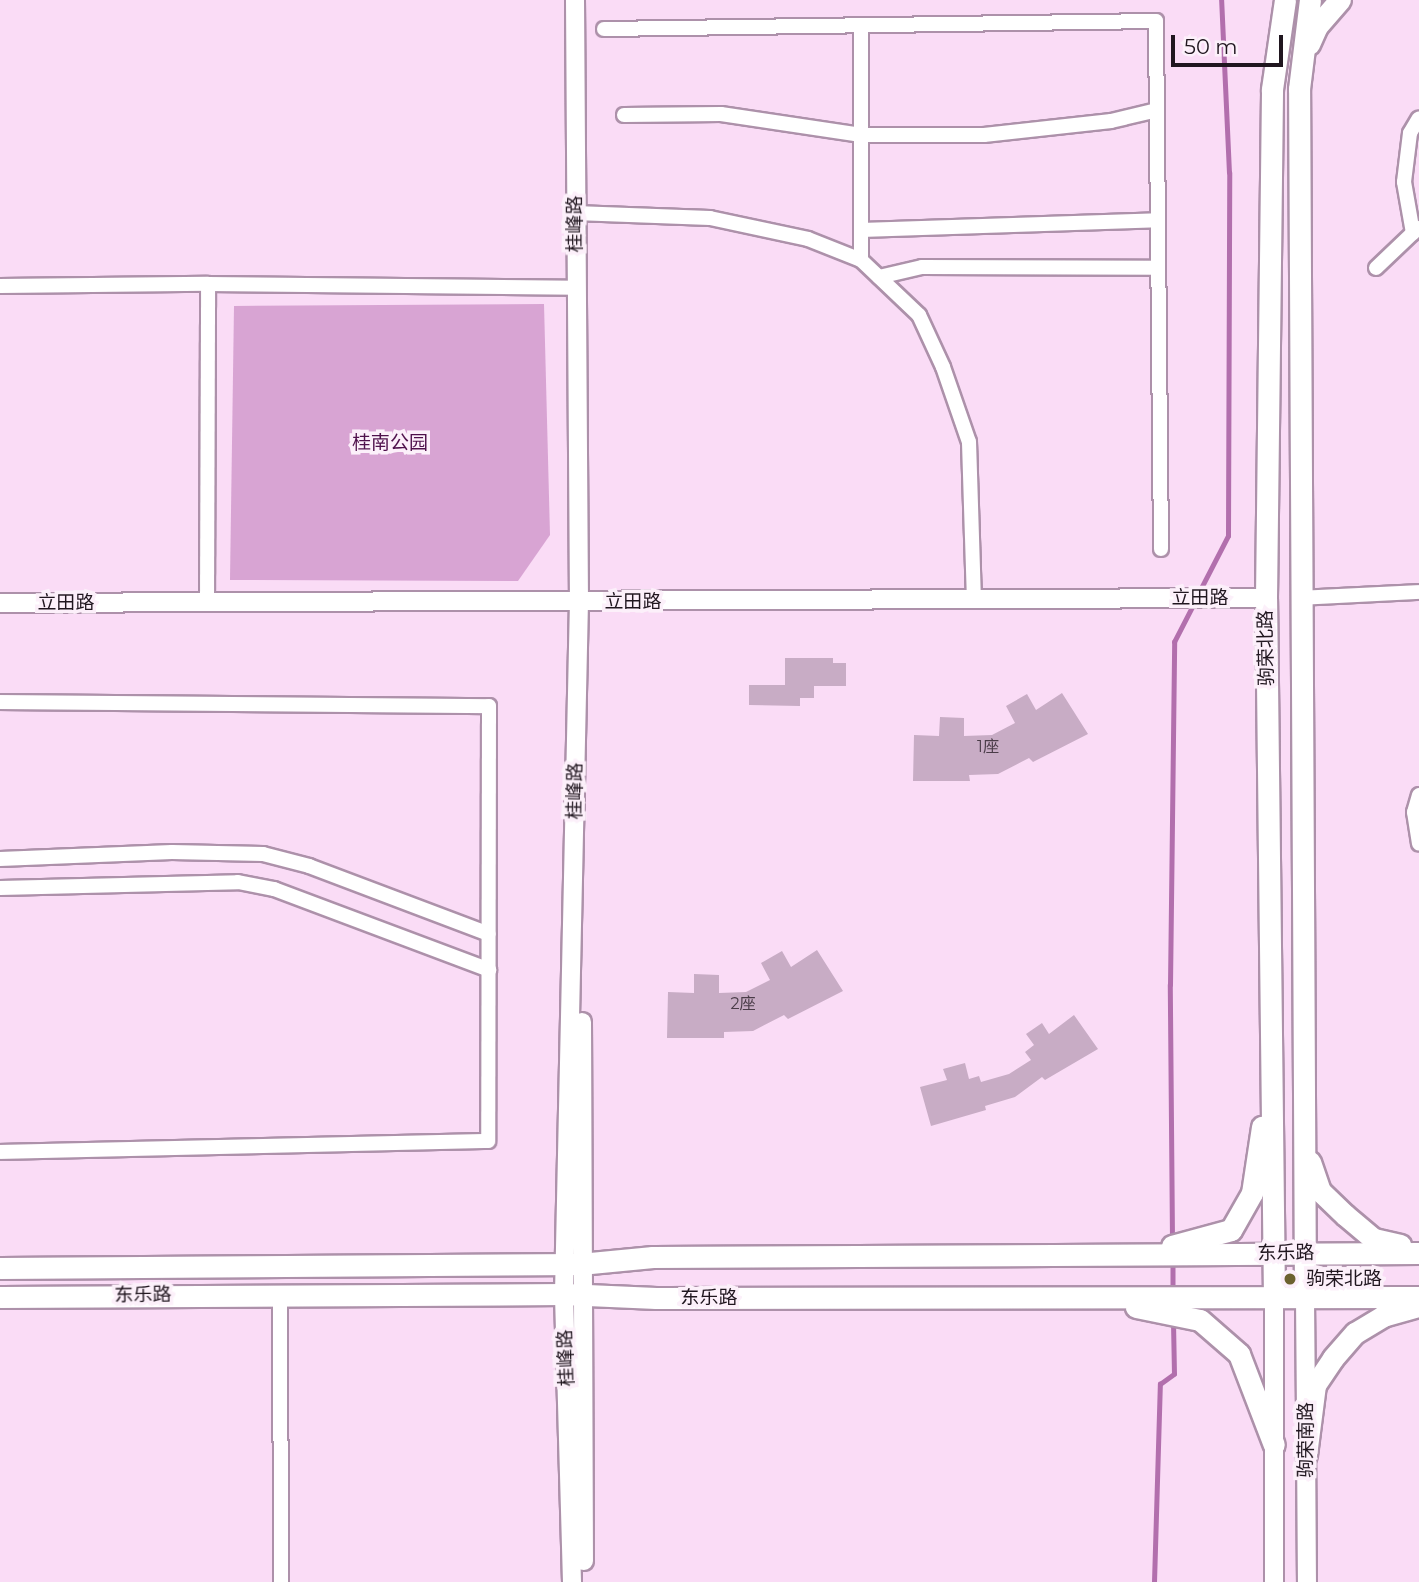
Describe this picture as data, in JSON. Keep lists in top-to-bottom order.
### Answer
{
  "streets": {
    "main road": ["驹荣北路", "东乐路"],
    "street": ["桂峰路", "立田路", "驹荣南路"]
  },
  "crossings": [
    ["桂峰路", "立田路"],
    ["桂峰路", "东乐路"],
    ["立田路", "驹荣北路"],
    ["驹荣北路", "东乐路"],
    ["驹荣北路", "驹荣南路"],
    ["东乐路", "驹荣南路"]
  ],
  "parks": ["桂南公园"],
  "places": ["驹荣北路"],
  "house_numbers": ["1座", "2座"],
  "scale_bar": "50 m"
}
